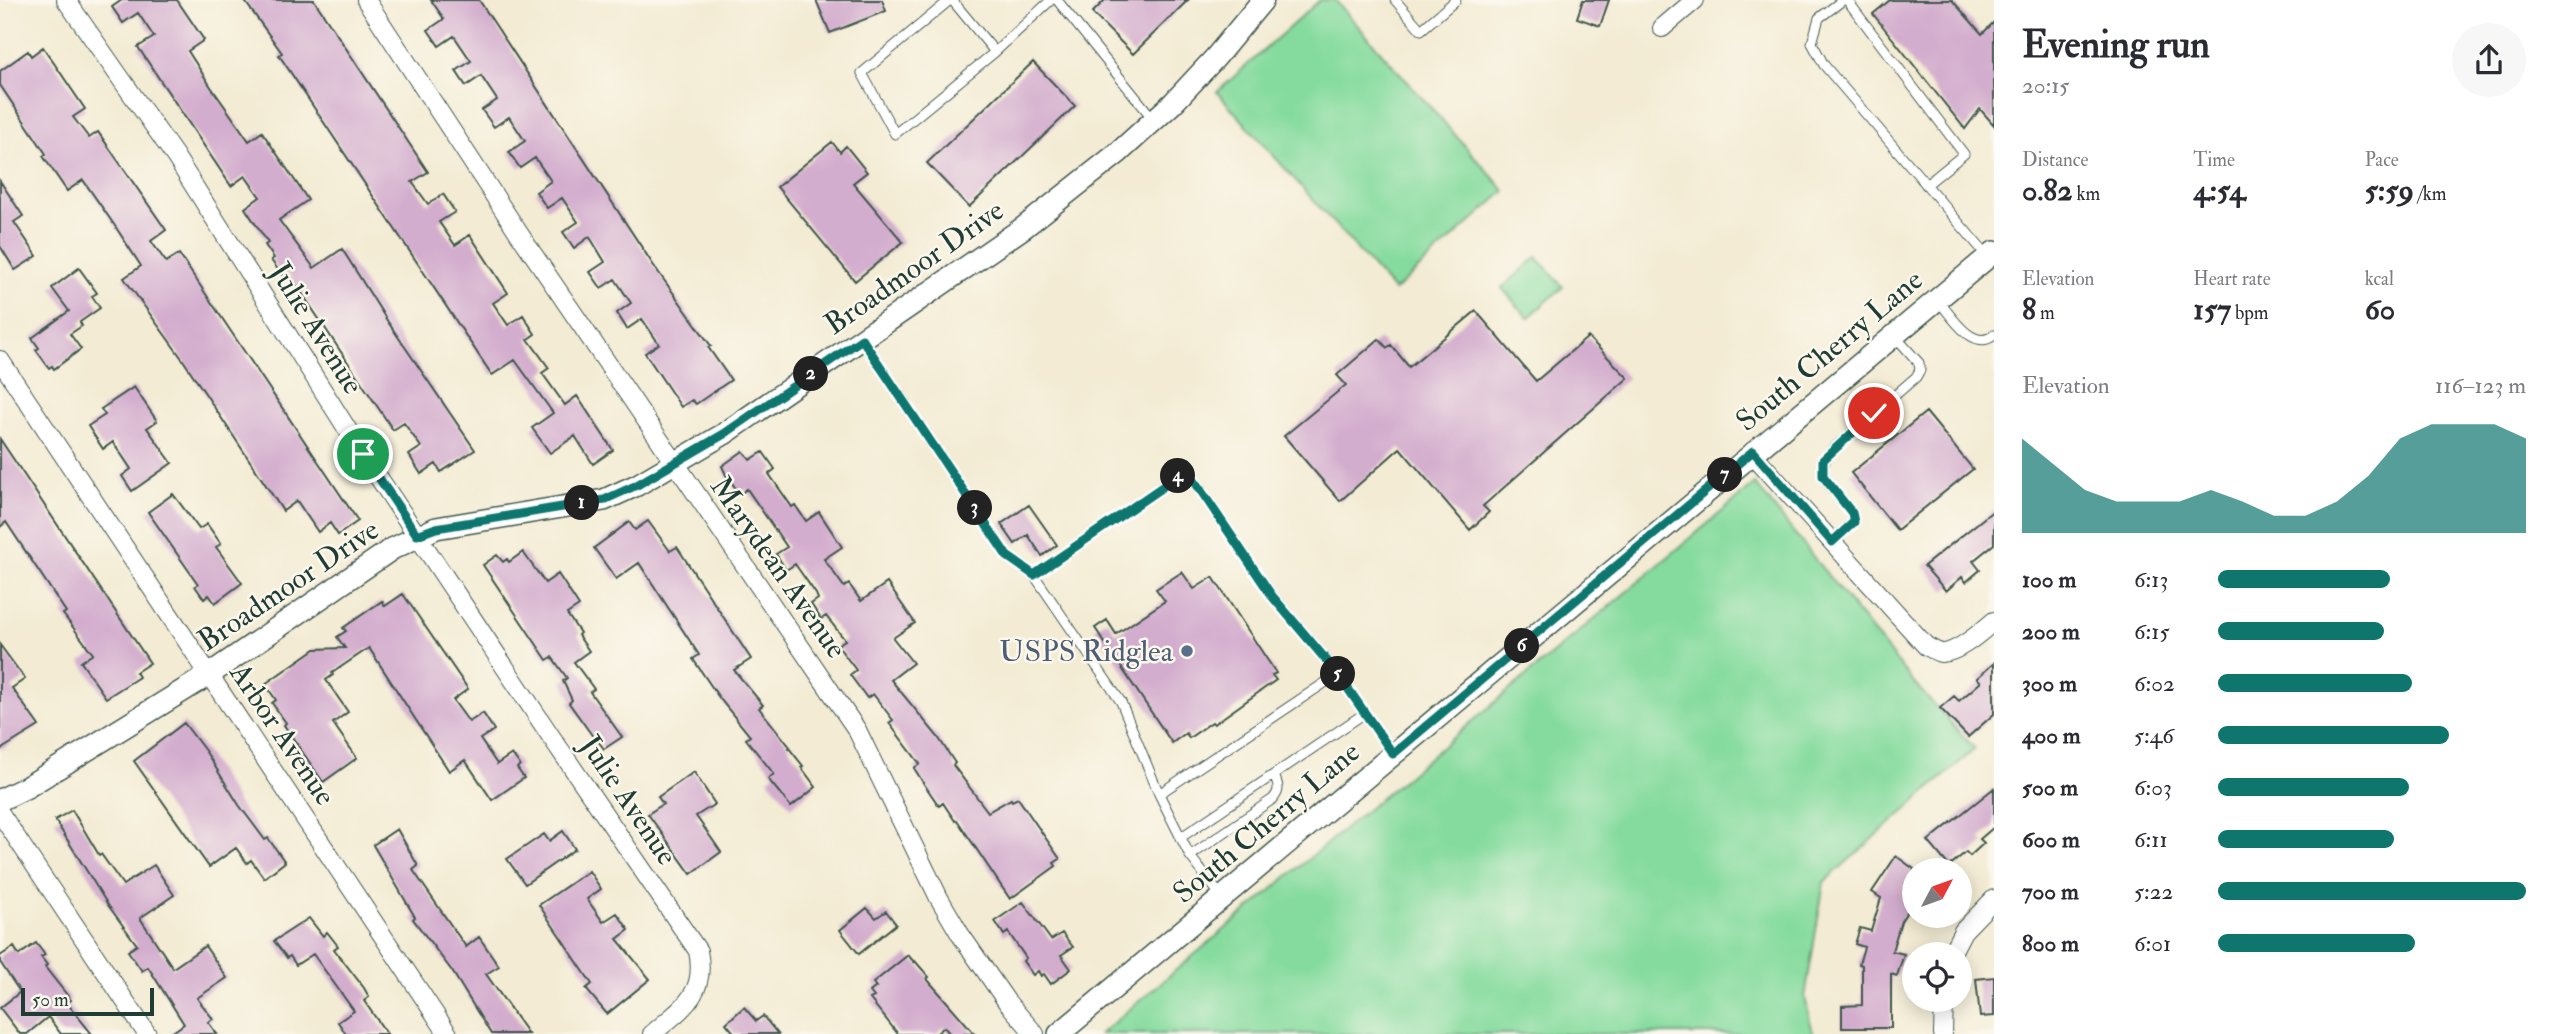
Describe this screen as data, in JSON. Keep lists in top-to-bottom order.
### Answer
{
  "streets": {
    "street": [
      "Broadmoor Drive",
      "Julie Avenue",
      "South Cherry Lane",
      "Marydean Avenue",
      "Arbor Avenue"
    ]
  },
  "crossings": [
    ["Broadmoor Drive", "Julie Avenue"],
    ["Broadmoor Drive", "Marydean Avenue"],
    ["Broadmoor Drive", "Arbor Avenue"]
  ],
  "places": ["USPS Ridglea"],
  "scale_bar": "50 m",
  "north": "top right",
  "page": {
    "heading": ["Evening run", "20:15"],
    "stats": [
      ["Distance", "0.82 km"],
      ["Time", "4:54"],
      ["Pace", "5:59 /km"],
      ["Elevation", "8 m"],
      ["Heart rate", "157 bpm"],
      ["kcal", "60"]
    ],
    "pins": [
      "2",
      "7",
      "4",
      "1",
      "3",
      "6",
      "5"
    ],
    "chart": ["Elevation", "116–123 m"],
    "list": [
      {
        "name": "100 m",
        "note": "6:13"
      },
      {
        "name": "200 m",
        "note": "6:15"
      },
      {
        "name": "300 m",
        "note": "6:02"
      },
      {
        "name": "400 m",
        "note": "5:46"
      },
      {
        "name": "500 m",
        "note": "6:03"
      },
      {
        "name": "600 m",
        "note": "6:11"
      },
      {
        "name": "700 m",
        "note": "5:22"
      },
      {
        "name": "800 m",
        "note": "6:01"
      }
    ],
    "scale": "50 m"
  }
}
